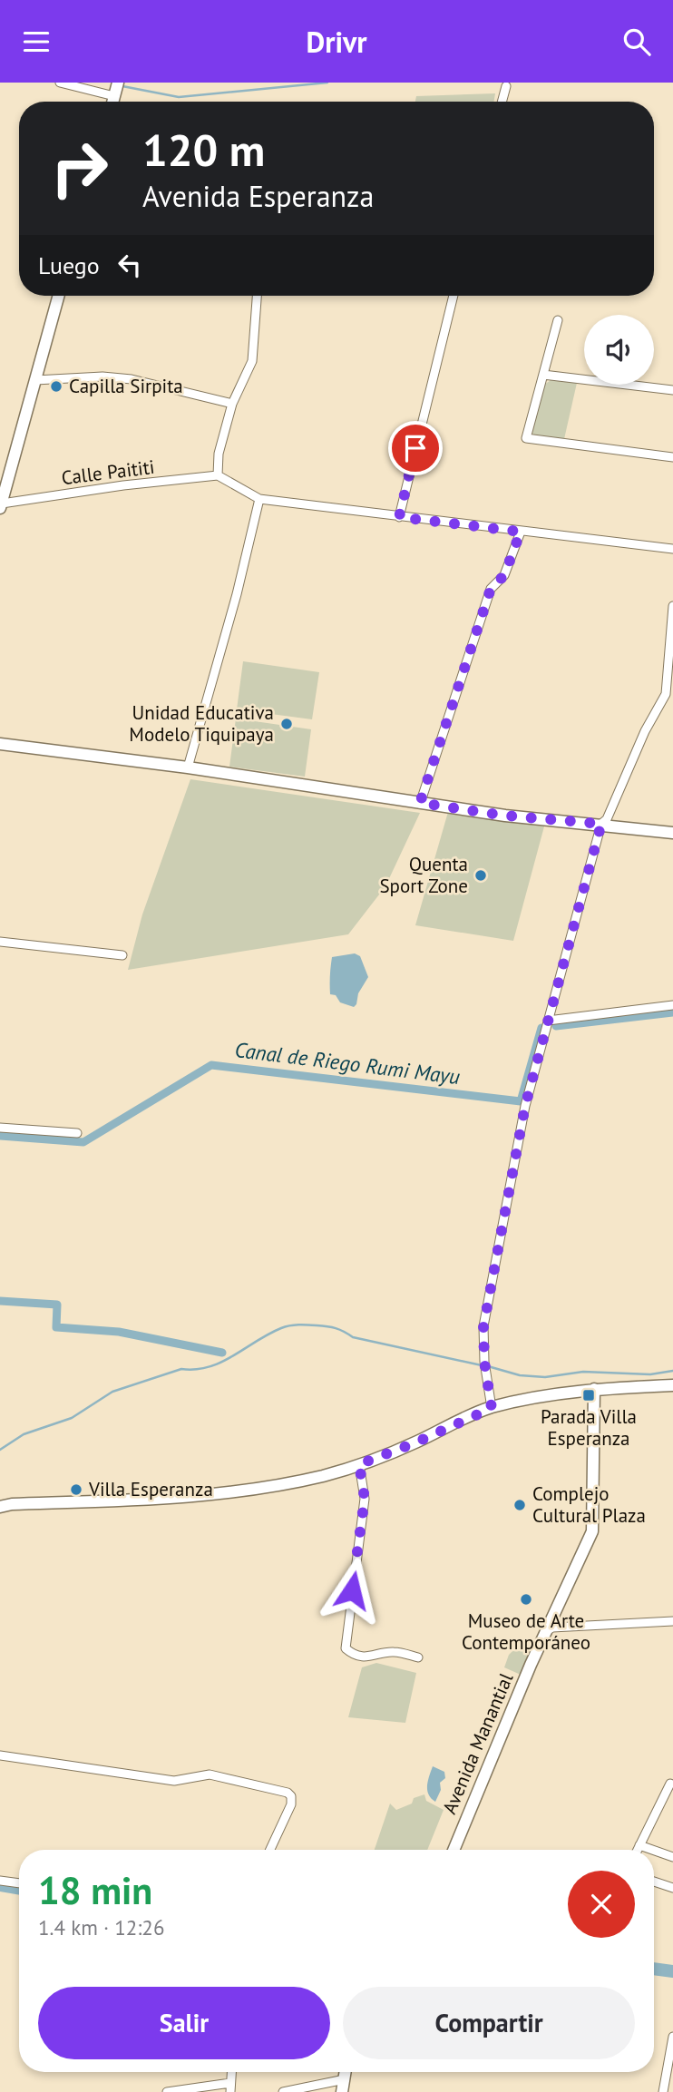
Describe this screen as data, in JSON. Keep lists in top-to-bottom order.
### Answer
{
  "streets": {
    "main road": ["Avenida Manantial"],
    "street": ["Calle Paititi"]
  },
  "water": ["Canal de Riego Rumi Mayu"],
  "places": {
    "other": [
      "Capilla Sirpita",
      "Unidad Educativa Modelo Tiquipaya",
      "Quenta Sport Zone",
      "Villa Esperanza",
      "Complejo Cultural Plaza",
      "Museo de Arte Contemporáneo"
    ],
    "transit": ["Parada Villa Esperanza"]
  },
  "page": {
    "header": "Drivr",
    "turn": ["120 m", "Avenida Esperanza"],
    "then": "Luego",
    "heading": ["18 min", "1.4 km · 12:26"],
    "buttons": ["Salir", "Compartir"]
  }
}
